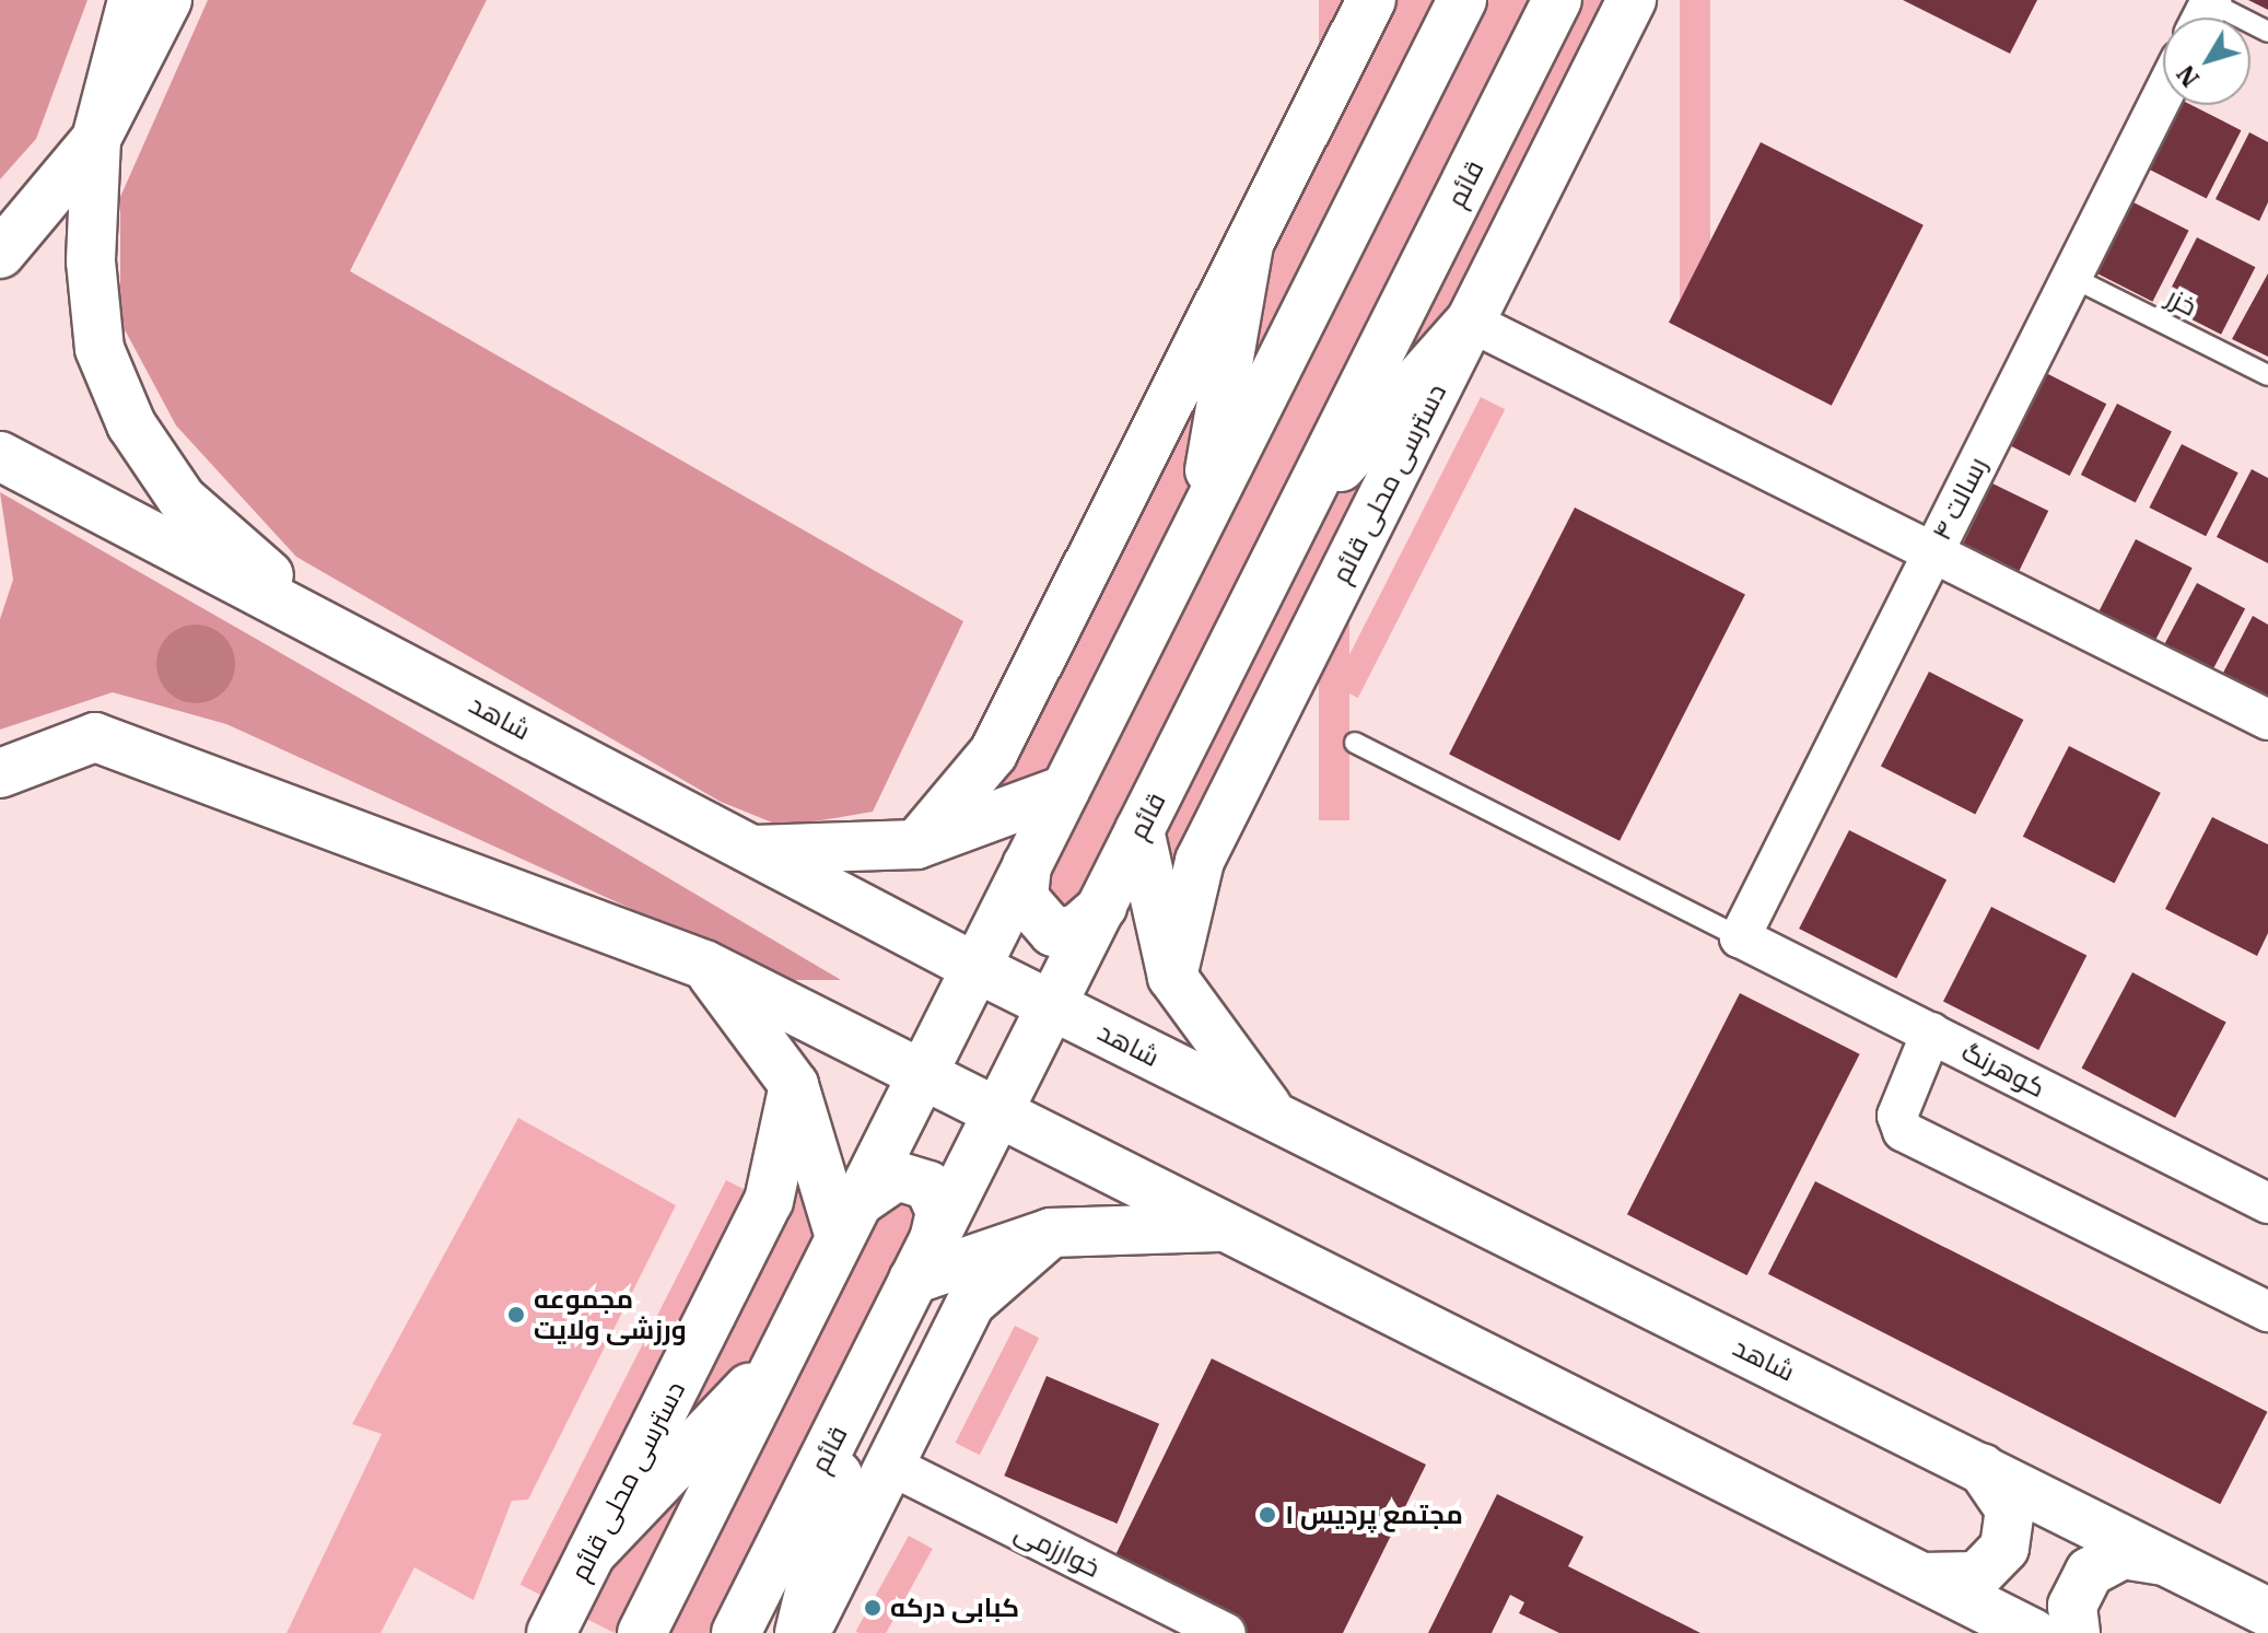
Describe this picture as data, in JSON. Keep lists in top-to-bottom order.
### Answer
{
  "streets": {
    "main road": ["قائم", "دسترسی محلی قائم", "شاهد"],
    "street": ["رسالت ۴", "کوهرنگ", "خوارزمی"],
    "lane": ["خزر"]
  },
  "crossings": [
    ["قائم", "شاهد"],
    ["خزر", "رسالت ۴"],
    ["رسالت ۴", "کوهرنگ"]
  ],
  "places": ["مجموعه ورزشی ولایت", "مجتمع پردیس ۱", "کبابی درکه"],
  "north": "bottom left"
}
